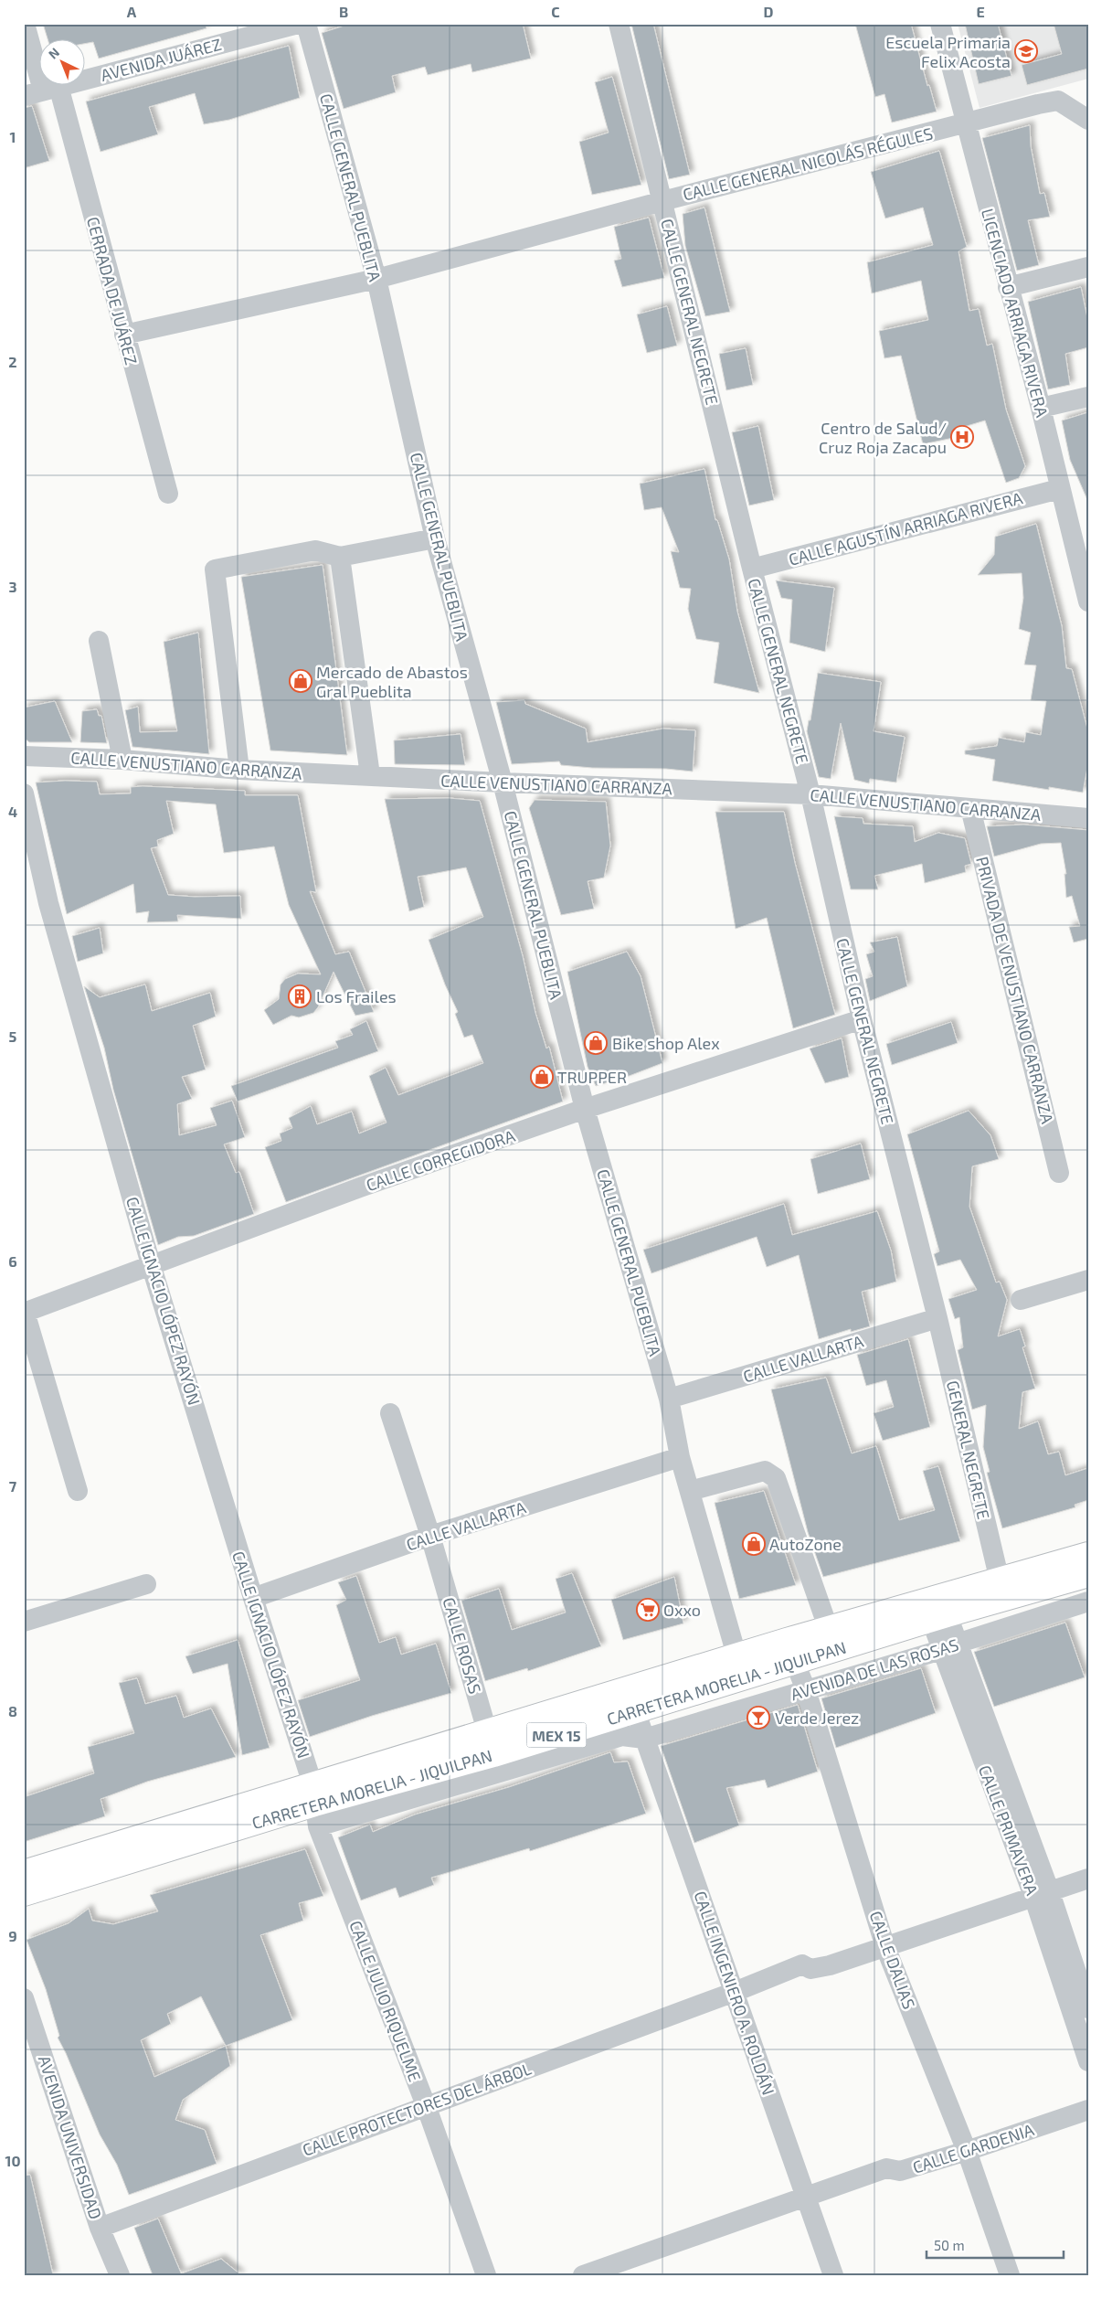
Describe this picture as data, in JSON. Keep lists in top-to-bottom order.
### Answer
{
  "streets": {
    "main road": ["CARRETERA MORELIA - JIQUILPAN", "MEX 15"],
    "street": [
      "AVENIDA JUÁREZ",
      "CALLE GENERAL NICOLÁS RÉGULES",
      "CALLE GENERAL PUEBLITA",
      "CERRADA DE JUÁREZ",
      "CALLE GENERAL NEGRETE",
      "LICENCIADO ARRIAGA RIVERA",
      "CALLE AGUSTÍN ARRIAGA RIVERA",
      "CALLE VENUSTIANO CARRANZA",
      "PRIVADA DE VENUSTIANO CARRANZA",
      "CALLE CORREGIDORA",
      "CALLE IGNACIO LÓPEZ RAYÓN",
      "CALLE VALLARTA",
      "GENERAL NEGRETE",
      "CALLE ROSAS",
      "AVENIDA DE LAS ROSAS",
      "CALLE PRIMAVERA",
      "CALLE DALIAS",
      "CALLE INGENIERO A. ROLDÁN",
      "CALLE JULIO RIQUELME",
      "CALLE PROTECTORES DEL ÁRBOL",
      "AVENIDA UNIVERSIDAD",
      "CALLE GARDENIA"
    ]
  },
  "crossings": [
    ["AVENIDA JUÁREZ", "CERRADA DE JUÁREZ"],
    ["CALLE GENERAL NICOLÁS RÉGULES", "CALLE GENERAL PUEBLITA"],
    ["CALLE GENERAL NICOLÁS RÉGULES", "CERRADA DE JUÁREZ"],
    ["CALLE GENERAL NICOLÁS RÉGULES", "CALLE GENERAL NEGRETE"],
    ["CALLE GENERAL NICOLÁS RÉGULES", "LICENCIADO ARRIAGA RIVERA"],
    ["CALLE GENERAL PUEBLITA", "CALLE VENUSTIANO CARRANZA"],
    ["CALLE GENERAL PUEBLITA", "CALLE CORREGIDORA"],
    ["CALLE GENERAL PUEBLITA", "CALLE VALLARTA"],
    ["CALLE GENERAL PUEBLITA", "CARRETERA MORELIA - JIQUILPAN"],
    ["CALLE GENERAL NEGRETE", "CALLE AGUSTÍN ARRIAGA RIVERA"],
    ["CALLE GENERAL NEGRETE", "CALLE VENUSTIANO CARRANZA"],
    ["CALLE GENERAL NEGRETE", "CALLE CORREGIDORA"],
    ["CALLE GENERAL NEGRETE", "CALLE VALLARTA"],
    ["CALLE GENERAL NEGRETE", "GENERAL NEGRETE"],
    ["LICENCIADO ARRIAGA RIVERA", "CALLE AGUSTÍN ARRIAGA RIVERA"],
    ["CALLE VENUSTIANO CARRANZA", "PRIVADA DE VENUSTIANO CARRANZA"],
    ["CALLE CORREGIDORA", "CALLE IGNACIO LÓPEZ RAYÓN"],
    ["CALLE IGNACIO LÓPEZ RAYÓN", "CALLE VALLARTA"],
    ["CALLE IGNACIO LÓPEZ RAYÓN", "AVENIDA DE LAS ROSAS"],
    ["CALLE IGNACIO LÓPEZ RAYÓN", "CARRETERA MORELIA - JIQUILPAN"],
    ["CALLE IGNACIO LÓPEZ RAYÓN", "CALLE JULIO RIQUELME"],
    ["CALLE VALLARTA", "GENERAL NEGRETE"],
    ["CALLE VALLARTA", "CALLE ROSAS"],
    ["GENERAL NEGRETE", "CARRETERA MORELIA - JIQUILPAN"],
    ["CALLE ROSAS", "CARRETERA MORELIA - JIQUILPAN"],
    ["AVENIDA DE LAS ROSAS", "CARRETERA MORELIA - JIQUILPAN"],
    ["AVENIDA DE LAS ROSAS", "CALLE PRIMAVERA"],
    ["AVENIDA DE LAS ROSAS", "CALLE DALIAS"],
    ["AVENIDA DE LAS ROSAS", "CALLE INGENIERO A. ROLDÁN"],
    ["AVENIDA DE LAS ROSAS", "CALLE JULIO RIQUELME"],
    ["CARRETERA MORELIA - JIQUILPAN", "CALLE PRIMAVERA"],
    ["CARRETERA MORELIA - JIQUILPAN", "CALLE DALIAS"],
    ["CARRETERA MORELIA - JIQUILPAN", "CALLE INGENIERO A. ROLDÁN"],
    ["CARRETERA MORELIA - JIQUILPAN", "CALLE JULIO RIQUELME"],
    ["CALLE DALIAS", "CALLE PROTECTORES DEL ÁRBOL"],
    ["CALLE DALIAS", "CALLE GARDENIA"],
    ["CALLE INGENIERO A. ROLDÁN", "CALLE PROTECTORES DEL ÁRBOL"],
    ["CALLE INGENIERO A. ROLDÁN", "CALLE GARDENIA"],
    ["CALLE JULIO RIQUELME", "CALLE PROTECTORES DEL ÁRBOL"],
    ["CALLE PROTECTORES DEL ÁRBOL", "AVENIDA UNIVERSIDAD"]
  ],
  "places": {
    "school or university": ["Escuela Primaria Felix Acosta"],
    "hospital": ["Centro de Salud/ Cruz Roja Zacapu"],
    "shop": [
      "Mercado de Abastos Gral Pueblita",
      "Bike shop Alex",
      "TRUPPER",
      "AutoZone"
    ],
    "building": ["Los Frailes"],
    "supermarket": ["Oxxo"],
    "bar": ["Verde Jerez"]
  },
  "scale_bar": "50 m",
  "north": "top left",
  "grid": {
    "columns": [
      "A",
      "B",
      "C",
      "D",
      "E"
    ],
    "rows": [
      "1",
      "2",
      "3",
      "4",
      "5",
      "6",
      "7",
      "8",
      "9",
      "10"
    ]
  }
}
